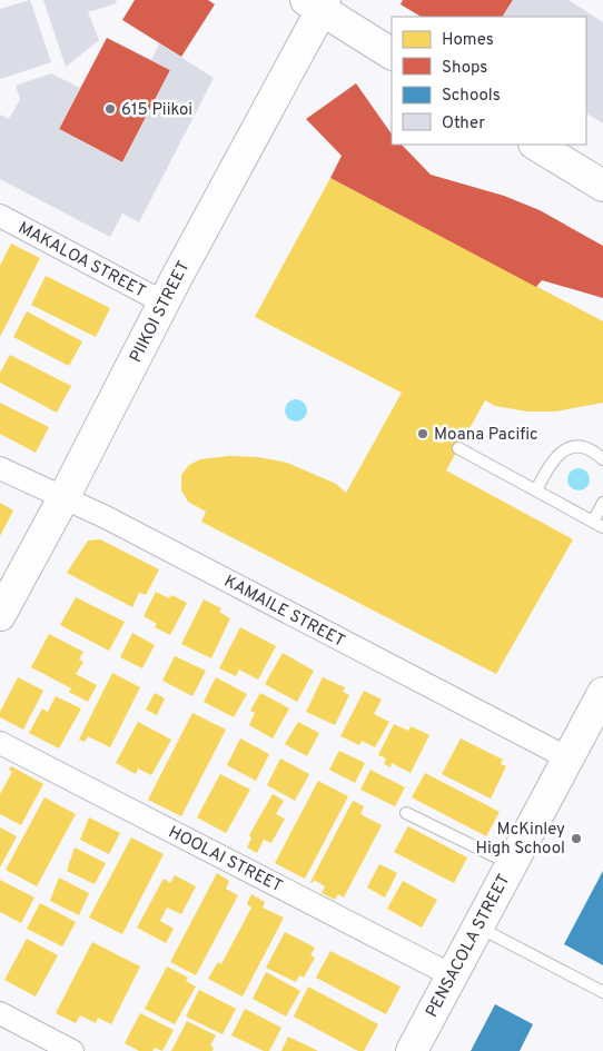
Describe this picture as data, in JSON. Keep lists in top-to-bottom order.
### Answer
{
  "streets": {
    "main road": ["PIIKOI STREET", "PENSACOLA STREET"],
    "street": ["MAKALOA STREET", "KAMAILE STREET", "HOOLAI STREET"]
  },
  "crossings": [
    ["MAKALOA STREET", "PIIKOI STREET"],
    ["PIIKOI STREET", "KAMAILE STREET"],
    ["KAMAILE STREET", "PENSACOLA STREET"],
    ["HOOLAI STREET", "PENSACOLA STREET"]
  ],
  "places": ["615 Piikoi", "Moana Pacific", "McKinley High School"],
  "legend": [
    "Homes",
    "Shops",
    "Schools",
    "Other"
  ]
}
